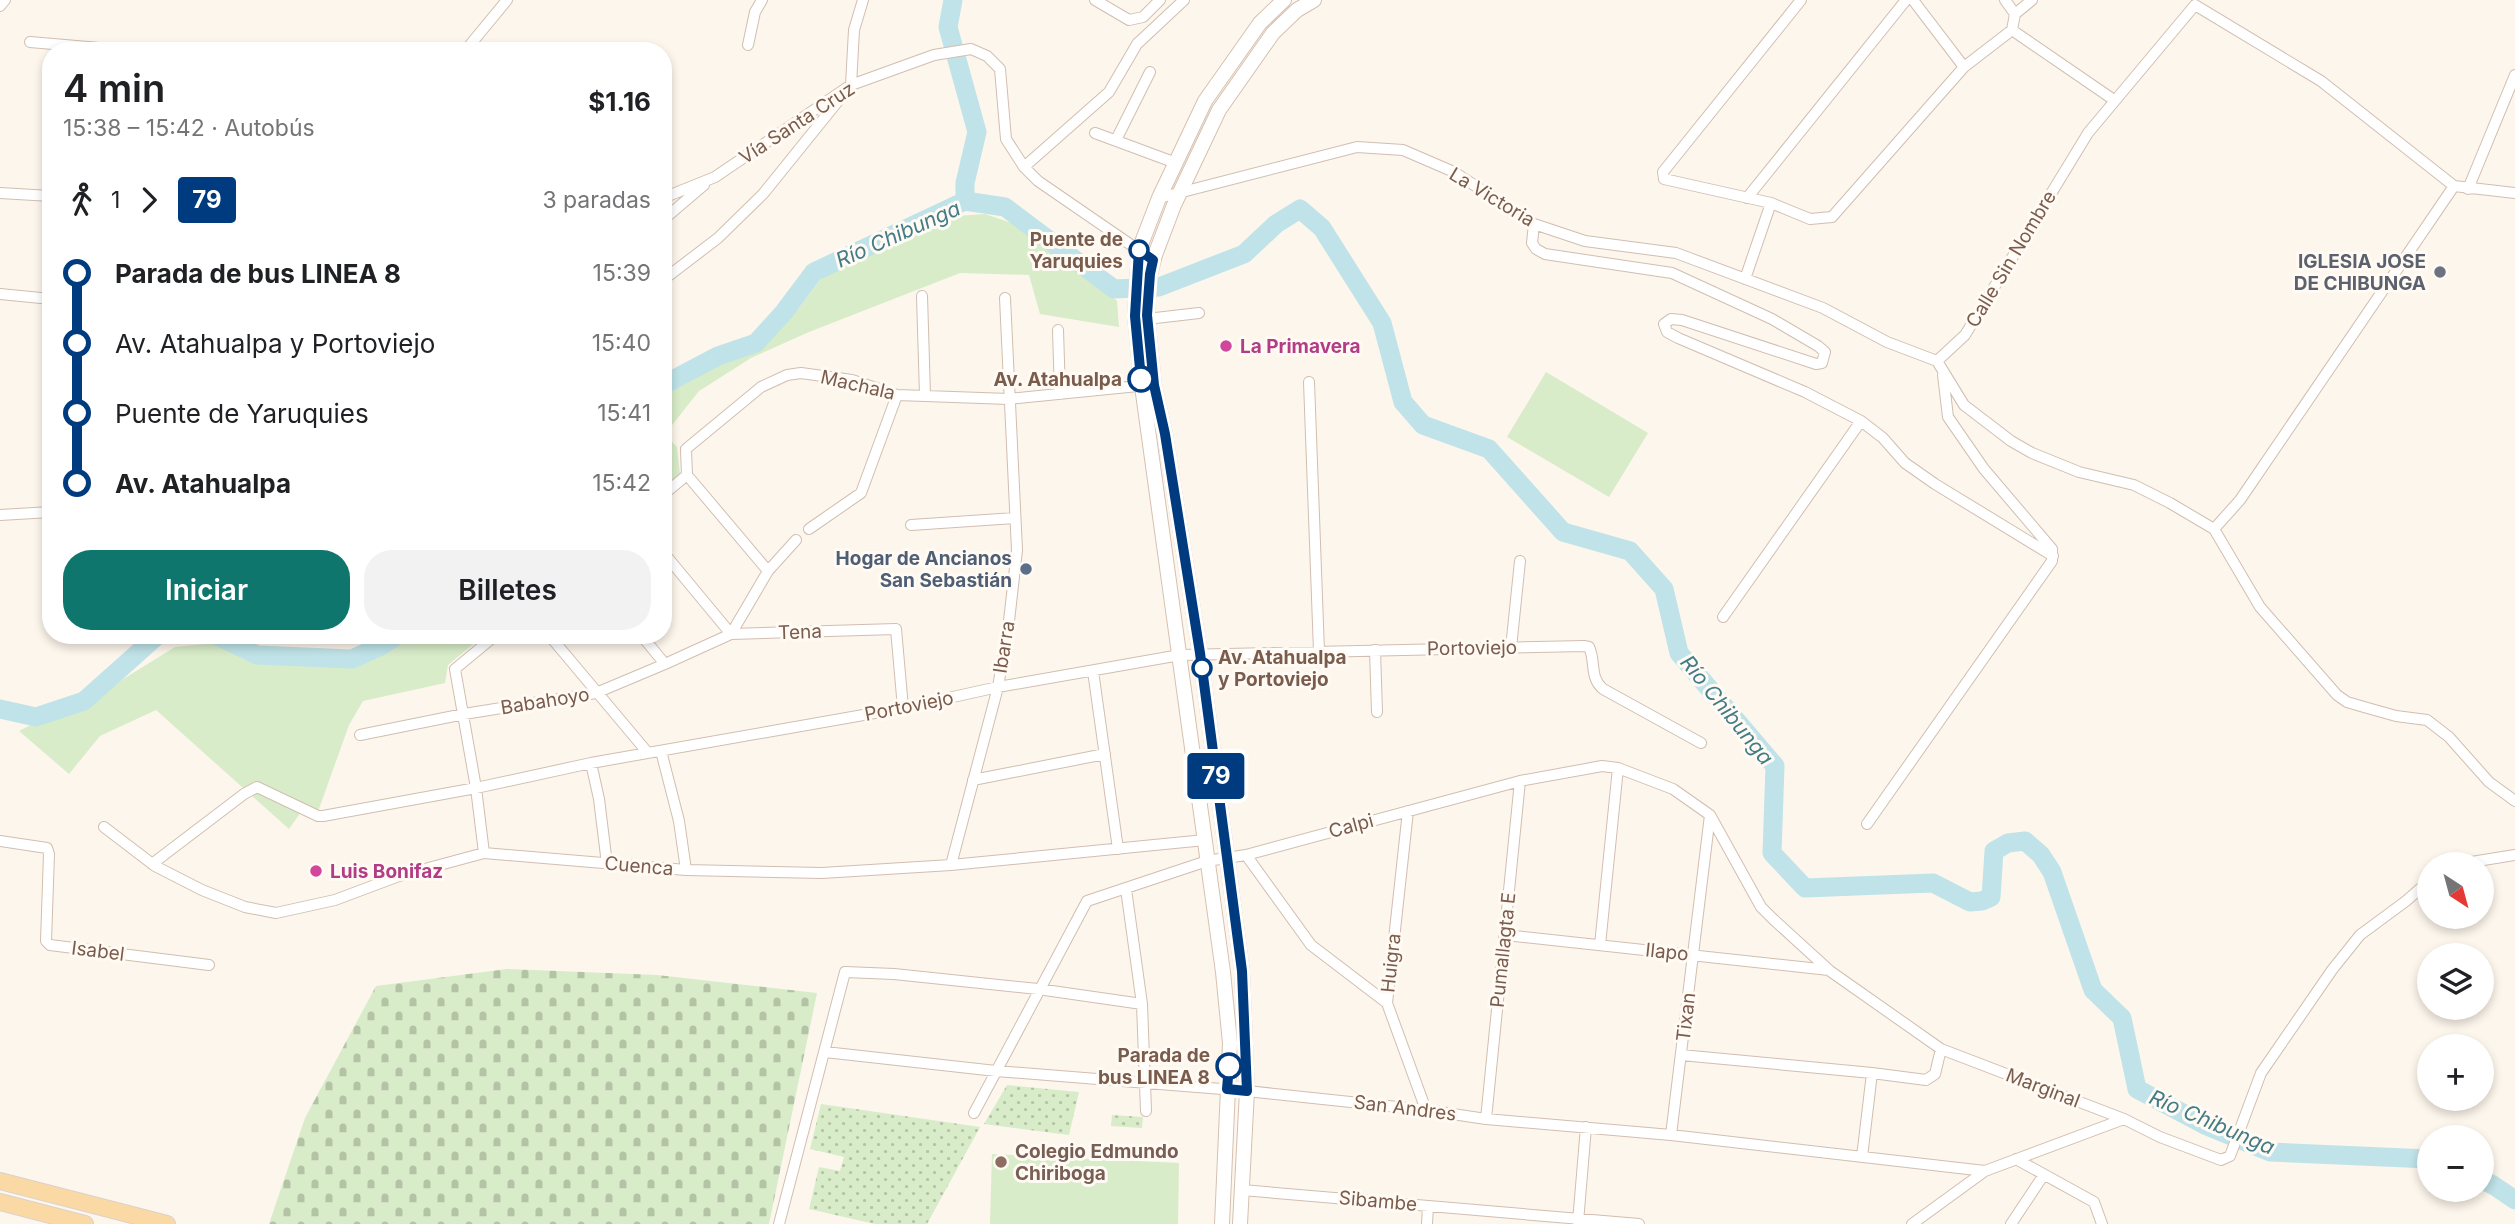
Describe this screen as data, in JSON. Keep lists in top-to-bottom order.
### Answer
{
  "streets": {
    "street": [
      "Vía Santa Cruz",
      "La Victoria",
      "Calle Sin Nombre",
      "Machala",
      "Tena",
      "Ibarra",
      "Portoviejo",
      "Babahoyo",
      "Calpi",
      "Cuenca",
      "Pumallagta E",
      "Isabel",
      "Ilapo",
      "Huigra",
      "Tixan",
      "Marginal",
      "San Andres",
      "Sibambe"
    ]
  },
  "crossings": [
    ["La Victoria", "Calle Sin Nombre"],
    ["Machala", "Ibarra"],
    ["Tena", "Portoviejo"],
    ["Tena", "Babahoyo"],
    ["Ibarra", "Portoviejo"],
    ["Ibarra", "Cuenca"],
    ["Portoviejo", "Cuenca"],
    ["Calpi", "Pumallagta E"],
    ["Calpi", "Huigra"],
    ["Calpi", "Marginal"],
    ["Pumallagta E", "Ilapo"],
    ["Pumallagta E", "San Andres"],
    ["Ilapo", "Tixan"],
    ["Ilapo", "Marginal"],
    ["Huigra", "San Andres"],
    ["Tixan", "Marginal"],
    ["Tixan", "San Andres"]
  ],
  "water": ["Río Chibunga"],
  "places": [
    "Puente de Yaruquies",
    "IGLESIA JOSE DE CHIBUNGA",
    "La Primavera",
    "Av. Atahualpa",
    "Hogar de Ancianos San Sebastián",
    "Av. Atahualpa y Portoviejo",
    "Luis Bonifaz",
    "Parada de bus LINEA 8",
    "Colegio Edmundo Chiriboga"
  ],
  "lines": ["bus line 79"],
  "north": "bottom right",
  "page": {
    "on_map": "79",
    "heading": ["4 min", "15:38 – 15:42 · Autobús", "$1.16"],
    "legs": ["1", "79", "3 paradas"],
    "list": [
      {
        "name": "Parada de bus LINEA 8",
        "value": "15:39"
      },
      {
        "name": "Av. Atahualpa y Portoviejo",
        "value": "15:40"
      },
      {
        "name": "Puente de Yaruquies",
        "value": "15:41"
      },
      {
        "name": "Av. Atahualpa",
        "value": "15:42"
      }
    ],
    "buttons": ["Iniciar", "Billetes"],
    "map_buttons": ["+", "−"]
  }
}
